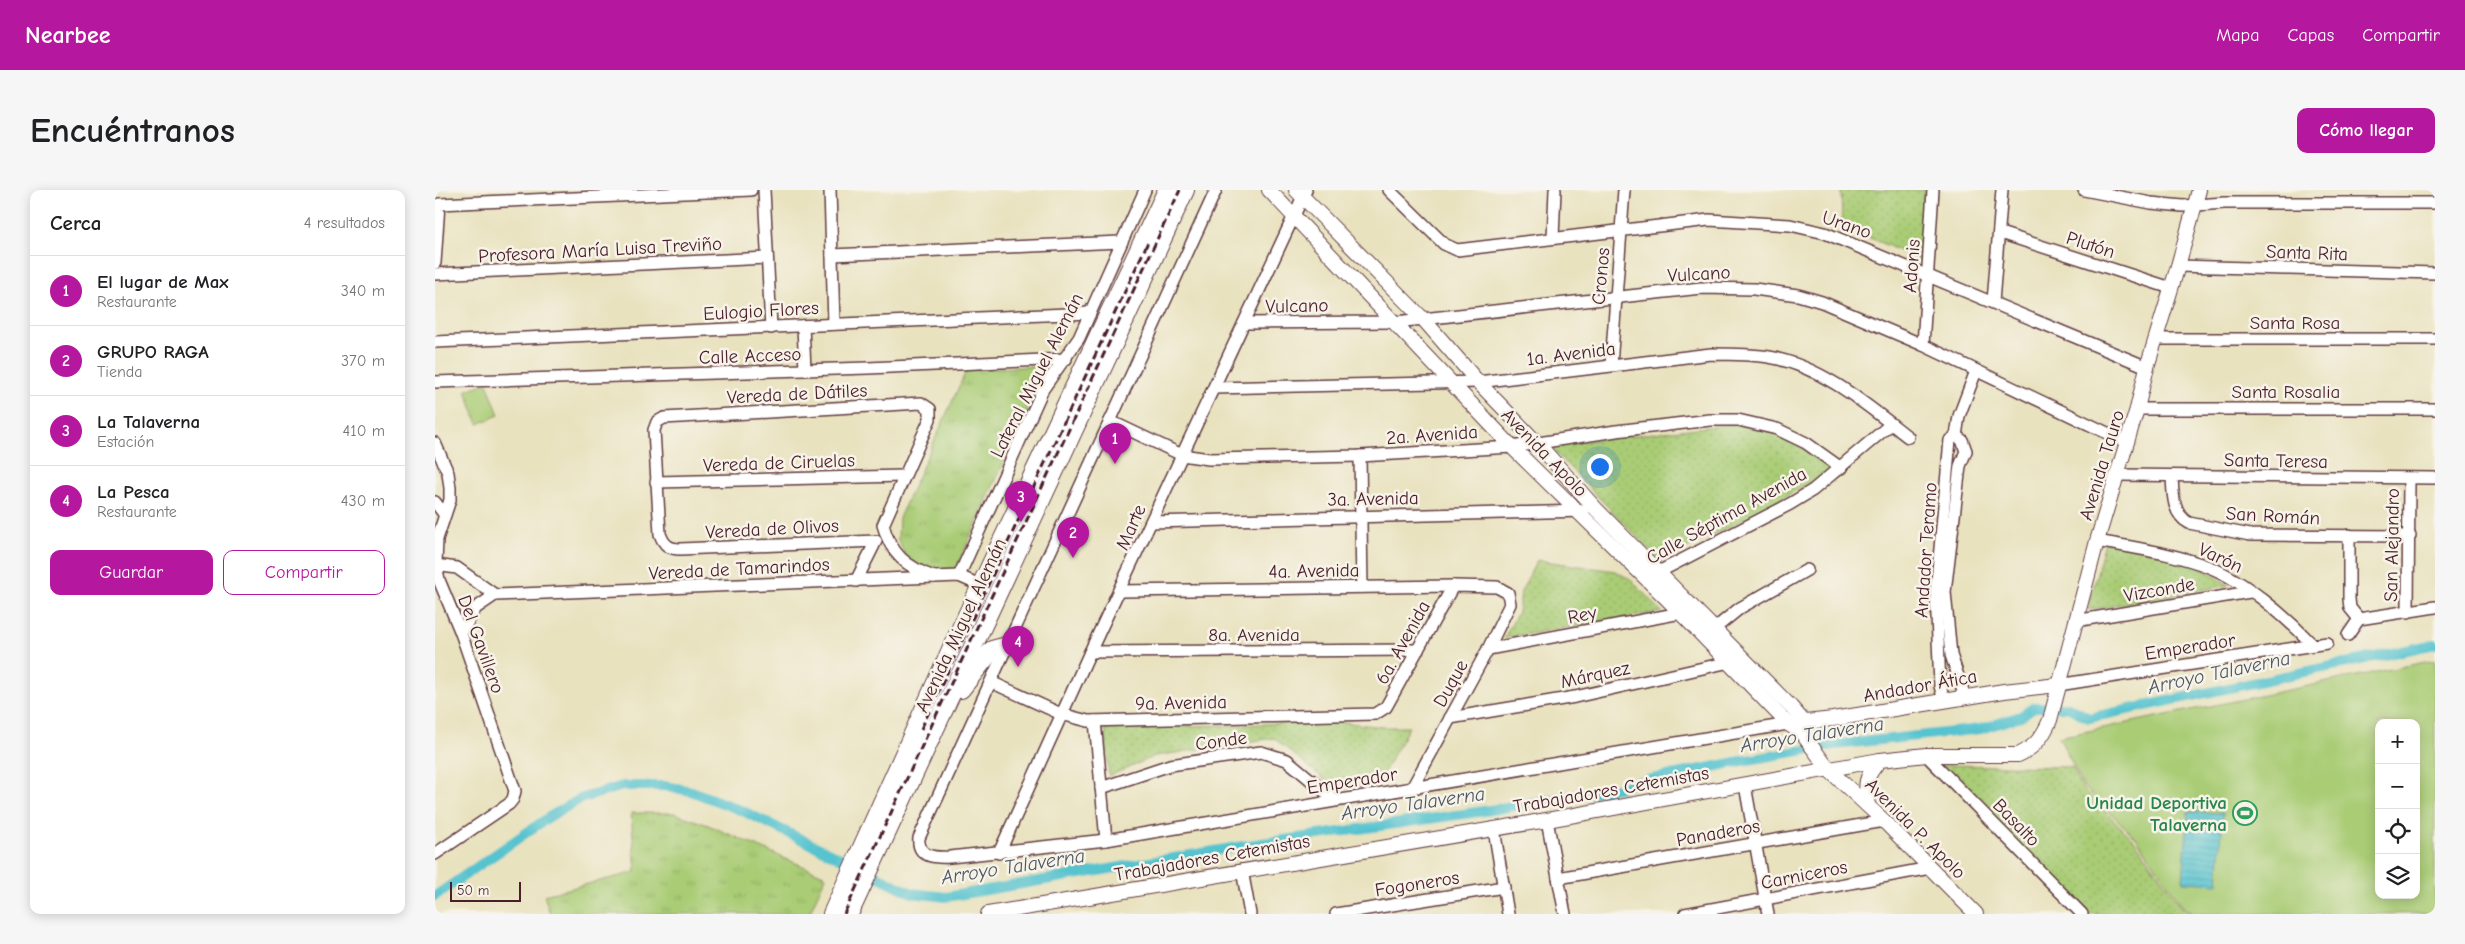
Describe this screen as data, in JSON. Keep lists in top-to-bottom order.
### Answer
{
  "streets": {
    "highway": ["Avenida Miguel Alemán"],
    "street": [
      "Urano",
      "Plutón",
      "Profesora María Luisa Treviño",
      "Santa Rita",
      "Adonis",
      "Vulcano",
      "Cronos",
      "Eulogio Flores",
      "Santa Rosa",
      "1a. Avenida",
      "Calle Acceso",
      "Lateral Miguel Alemán",
      "Santa Rosalia",
      "Vereda de Dátiles",
      "2a. Avenida",
      "Avenida Apolo",
      "Santa Teresa",
      "Vereda de Ciruelas",
      "Avenida Tauro",
      "3a. Avenida",
      "Calle Séptima Avenida",
      "San Román",
      "Marte",
      "Vereda de Olivos",
      "San Alejandro",
      "Andador Teramo",
      "Varón",
      "Vereda de Tamarindos",
      "4a. Avenida",
      "Vizconde",
      "Rey",
      "8a. Avenida",
      "6a. Avenida",
      "Del Gavillero",
      "Emperador",
      "Márquez",
      "Duque",
      "Andador Ática",
      "9a. Avenida",
      "Conde",
      "Trabajadores Cetemistas",
      "Basalto",
      "Avenida P. Apolo",
      "Panaderos",
      "Carniceros",
      "Fogoneros"
    ]
  },
  "crossings": [
    ["Urano", "Adonis"],
    ["Urano", "Cronos"],
    ["Urano", "Avenida Tauro"],
    ["Plutón", "Avenida Tauro"],
    ["Santa Rita", "Avenida Tauro"],
    ["Adonis", "Vulcano"],
    ["Vulcano", "Cronos"],
    ["Vulcano", "Avenida Apolo"],
    ["Vulcano", "Avenida Tauro"],
    ["Vulcano", "Marte"],
    ["Vulcano", "Andador Teramo"],
    ["Cronos", "1a. Avenida"],
    ["Eulogio Flores", "Lateral Miguel Alemán"],
    ["Santa Rosa", "Avenida Tauro"],
    ["1a. Avenida", "Avenida Apolo"],
    ["1a. Avenida", "Calle Séptima Avenida"],
    ["1a. Avenida", "Marte"],
    ["Calle Acceso", "Lateral Miguel Alemán"],
    ["Lateral Miguel Alemán", "Vereda de Tamarindos"],
    ["Santa Rosalia", "Avenida Tauro"],
    ["Vereda de Dátiles", "Vereda de Ciruelas"],
    ["Vereda de Dátiles", "Vereda de Olivos"],
    ["2a. Avenida", "Avenida Apolo"],
    ["2a. Avenida", "Calle Séptima Avenida"],
    ["2a. Avenida", "Marte"],
    ["Avenida Apolo", "3a. Avenida"],
    ["Avenida Apolo", "Calle Séptima Avenida"],
    ["Avenida Apolo", "Marte"],
    ["Avenida Apolo", "Rey"],
    ["Avenida Apolo", "Emperador"],
    ["Avenida Apolo", "Márquez"],
    ["Avenida Apolo", "Andador Ática"],
    ["Avenida Apolo", "Trabajadores Cetemistas"],
    ["Avenida Apolo", "Avenida P. Apolo"],
    ["Santa Teresa", "Avenida Tauro"],
    ["Santa Teresa", "San Román"],
    ["Santa Teresa", "San Alejandro"],
    ["Vereda de Ciruelas", "Vereda de Olivos"],
    ["Avenida Tauro", "Varón"],
    ["Avenida Tauro", "Vizconde"],
    ["Avenida Tauro", "Emperador"],
    ["Avenida Tauro", "Andador Ática"],
    ["Avenida Tauro", "Trabajadores Cetemistas"],
    ["3a. Avenida", "Marte"],
    ["San Román", "San Alejandro"],
    ["Marte", "4a. Avenida"],
    ["Marte", "8a. Avenida"],
    ["Marte", "Emperador"],
    ["Marte", "9a. Avenida"],
    ["Vereda de Olivos", "Vereda de Tamarindos"],
    ["Andador Teramo", "Andador Ática"],
    ["Varón", "Vizconde"],
    ["Varón", "Emperador"],
    ["Vereda de Tamarindos", "Avenida Miguel Alemán"],
    ["4a. Avenida", "6a. Avenida"],
    ["4a. Avenida", "Duque"],
    ["Rey", "Duque"],
    ["8a. Avenida", "6a. Avenida"],
    ["6a. Avenida", "9a. Avenida"],
    ["Emperador", "Duque"],
    ["Emperador", "Andador Ática"],
    ["Emperador", "9a. Avenida"],
    ["Emperador", "Conde"],
    ["Márquez", "Duque"],
    ["Trabajadores Cetemistas", "Basalto"],
    ["Trabajadores Cetemistas", "Avenida P. Apolo"],
    ["Avenida P. Apolo", "Panaderos"],
    ["Avenida P. Apolo", "Carniceros"]
  ],
  "water": ["Arroyo Talaverna"],
  "places": {
    "sports": ["Unidad Deportiva Talaverna"]
  },
  "scale_bar": "50 m",
  "page": {
    "header": "Nearbee",
    "nav": ["Mapa", "Capas", "Compartir"],
    "buttons": [
      "Cómo llegar",
      ["Guardar", "Compartir"]
    ],
    "title": "Encuéntranos",
    "heading": ["Cerca", "4 resultados"],
    "list": [
      {
        "mark": "1",
        "name": "El lugar de Max",
        "note": "Restaurante",
        "value": "340 m"
      },
      {
        "mark": "2",
        "name": "GRUPO RAGA",
        "note": "Tienda",
        "value": "370 m"
      },
      {
        "mark": "3",
        "name": "La Talaverna",
        "note": "Estación",
        "value": "410 m"
      },
      {
        "mark": "4",
        "name": "La Pesca",
        "note": "Restaurante",
        "value": "430 m"
      }
    ],
    "pins": [
      "1",
      "3",
      "2",
      "4"
    ],
    "map_buttons": ["+", "−"],
    "scale": "50 m"
  }
}
